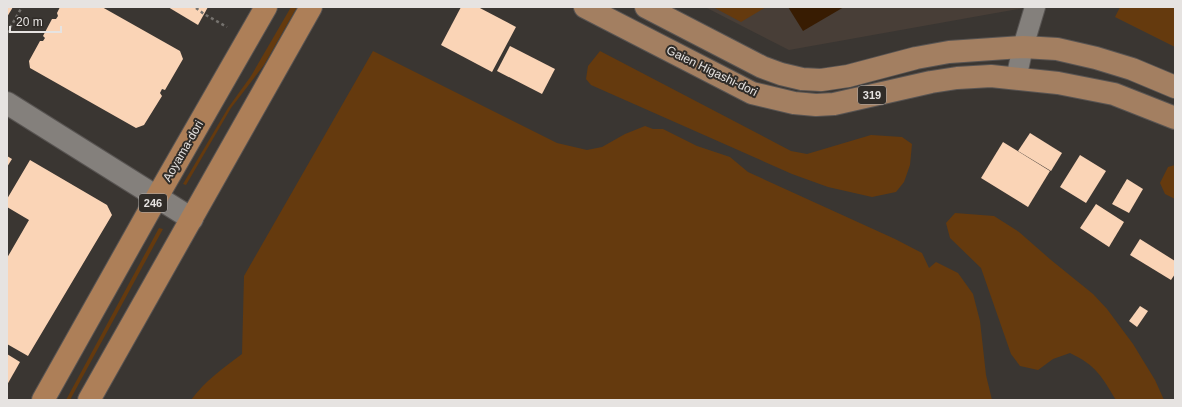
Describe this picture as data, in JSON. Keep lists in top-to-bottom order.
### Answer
{
  "streets": {
    "highway": ["Aoyama-dori", "246"],
    "main road": ["Gaien Higashi-dori", "319"]
  },
  "scale_bar": "20 m"
}
